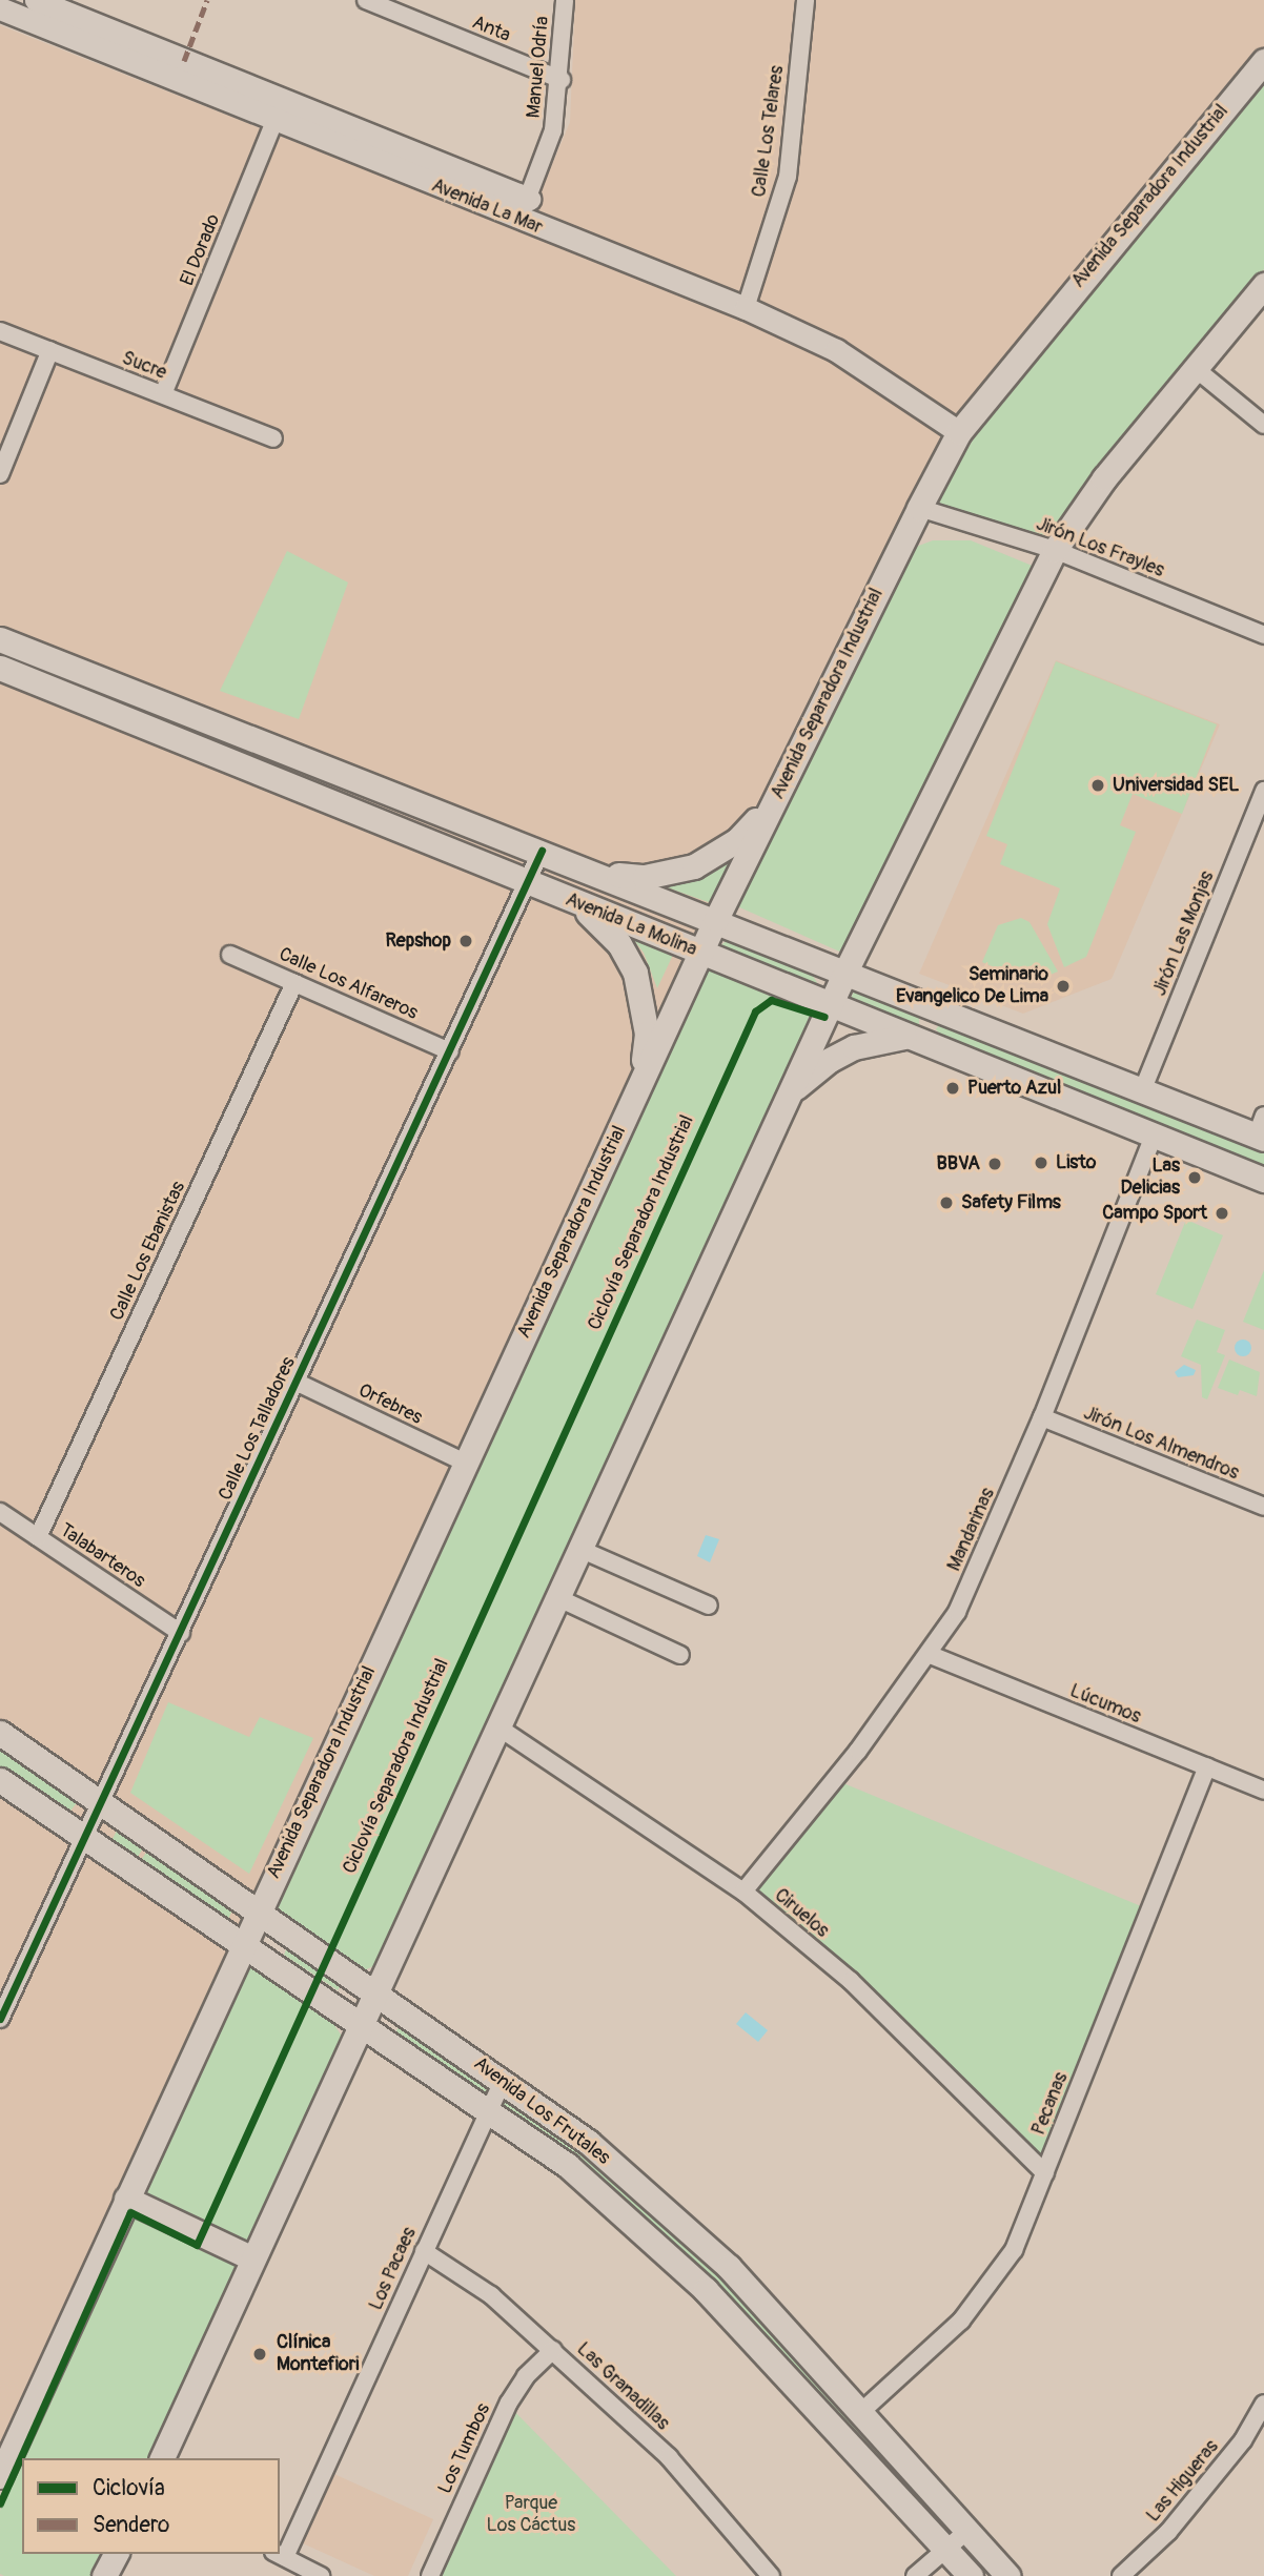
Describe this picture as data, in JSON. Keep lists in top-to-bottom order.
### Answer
{
  "streets": {
    "main road": ["Avenida Separadora Industrial", "Avenida La Molina", "Avenida Los Frutales"],
    "street": [
      "Anta",
      "Manuel Odría",
      "Calle Los Telares",
      "Avenida La Mar",
      "El Dorado",
      "Sucre",
      "Jirón Los Frayles",
      "Jirón Las Monjas",
      "Calle Los Alfareros",
      "Calle Los Ebanistas",
      "Orfebres",
      "Calle Los Talladores",
      "Jirón Los Almendros",
      "Mandarinas",
      "Talabarteros",
      "Lúcumos",
      "Ciruelos",
      "Pecanas",
      "Los Pacaes",
      "Las Granadillas",
      "Los Tumbos",
      "Las Higueras"
    ],
    "cycle path": ["Ciclovía Separadora Industrial"]
  },
  "crossings": [
    ["Anta", "Manuel Odría"],
    ["Manuel Odría", "Avenida La Mar"],
    ["Calle Los Telares", "Avenida La Mar"],
    ["Avenida Separadora Industrial", "Avenida La Mar"],
    ["Avenida Separadora Industrial", "Jirón Los Frayles"],
    ["Avenida Separadora Industrial", "Avenida La Molina"],
    ["Avenida Separadora Industrial", "Orfebres"],
    ["Avenida Separadora Industrial", "Avenida Los Frutales"],
    ["Avenida La Mar", "El Dorado"],
    ["El Dorado", "Sucre"],
    ["Avenida La Molina", "Jirón Las Monjas"],
    ["Avenida La Molina", "Calle Los Talladores"],
    ["Avenida La Molina", "Mandarinas"],
    ["Calle Los Alfareros", "Calle Los Ebanistas"],
    ["Calle Los Alfareros", "Calle Los Talladores"],
    ["Calle Los Ebanistas", "Talabarteros"],
    ["Orfebres", "Calle Los Talladores"],
    ["Calle Los Talladores", "Talabarteros"],
    ["Calle Los Talladores", "Avenida Los Frutales"],
    ["Jirón Los Almendros", "Mandarinas"],
    ["Mandarinas", "Lúcumos"],
    ["Mandarinas", "Ciruelos"],
    ["Lúcumos", "Pecanas"],
    ["Ciruelos", "Pecanas"],
    ["Pecanas", "Avenida Los Frutales"],
    ["Avenida Los Frutales", "Los Pacaes"],
    ["Los Pacaes", "Las Granadillas"],
    ["Las Granadillas", "Los Tumbos"]
  ],
  "parks": ["Parque Los Cáctus"],
  "places": [
    "Universidad SEL",
    "Repshop",
    "Seminario Evangelico De Lima",
    "Puerto Azul",
    "Listo",
    "BBVA",
    "Las Delicias",
    "Safety Films",
    "Campo Sport",
    "Clínica Montefiori"
  ],
  "legend": ["Ciclovía", "Sendero"]
}
